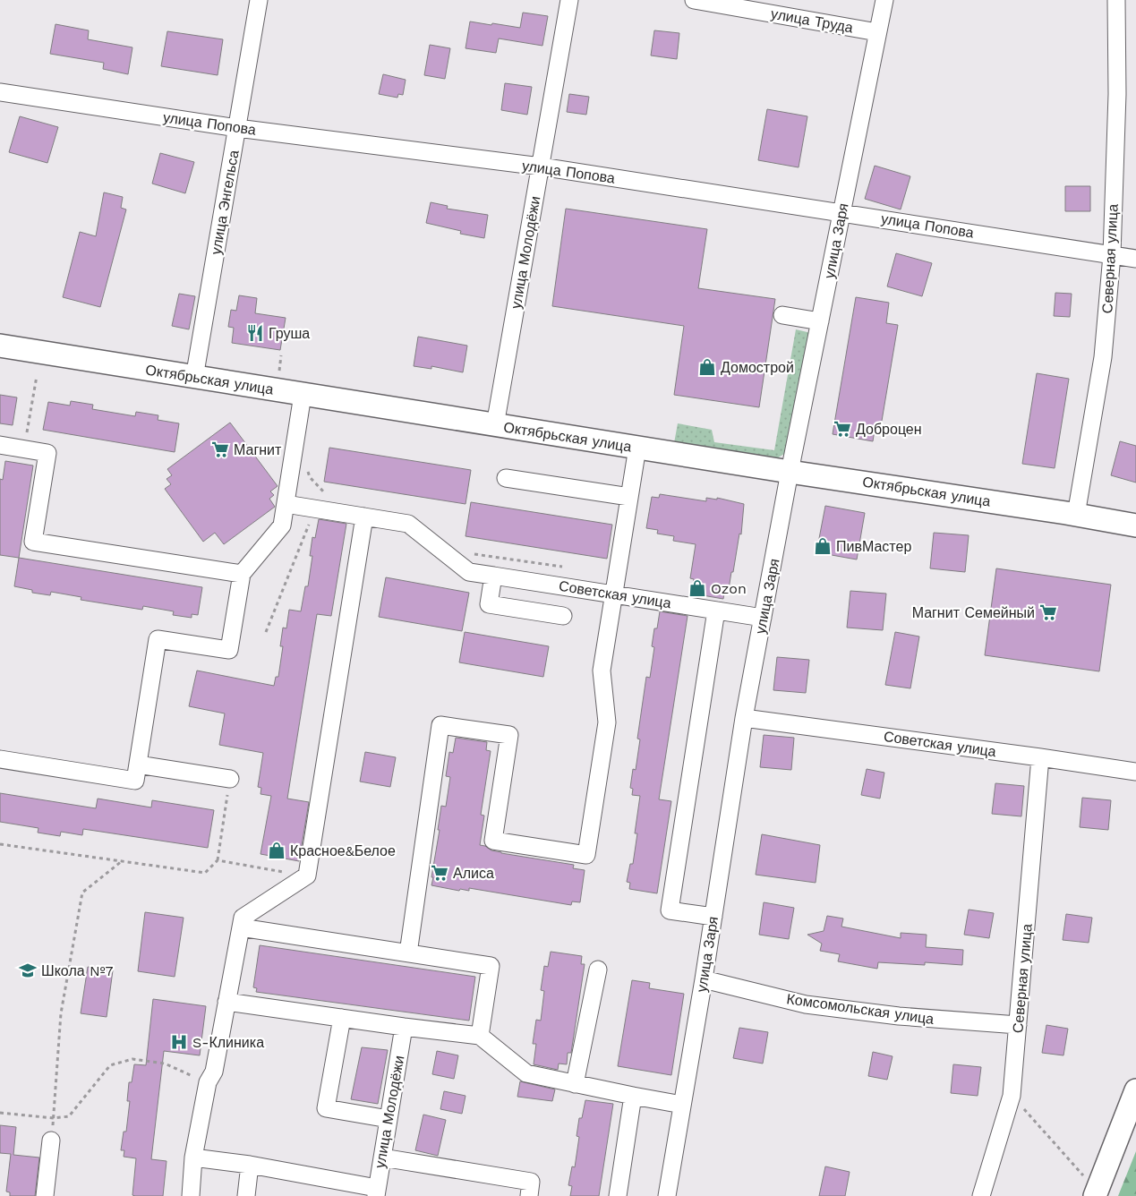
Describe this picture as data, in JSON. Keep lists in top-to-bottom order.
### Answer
{
  "streets": {
    "main road": ["Октябрьская улица"],
    "street": [
      "улица Труда",
      "улица Попова",
      "улица Энгельса",
      "улица Заря",
      "улица Молодёжи",
      "Северная улица",
      "Советская улица",
      "Комсомольская улица"
    ]
  },
  "crossings": [
    ["улица Труда", "улица Заря"],
    ["улица Попова", "улица Энгельса"],
    ["улица Попова", "улица Заря"],
    ["улица Попова", "улица Молодёжи"],
    ["улица Попова", "Северная улица"],
    ["улица Энгельса", "Октябрьская улица"],
    ["улица Заря", "Октябрьская улица"],
    ["улица Заря", "Советская улица"],
    ["улица Заря", "Комсомольская улица"],
    ["улица Молодёжи", "Октябрьская улица"],
    ["Северная улица", "Октябрьская улица"],
    ["Северная улица", "Советская улица"],
    ["Северная улица", "Комсомольская улица"]
  ],
  "places": {
    "restaurant": ["Груша"],
    "shop": [
      "Домострой",
      "ПивМастер",
      "Ozon",
      "Красное&Белое"
    ],
    "supermarket": [
      "Доброцен",
      "Магнит",
      "Магнит Семейный",
      "Алиса"
    ],
    "school or university": ["Школа №7"],
    "hospital": ["S-Клиника"]
  }
}
